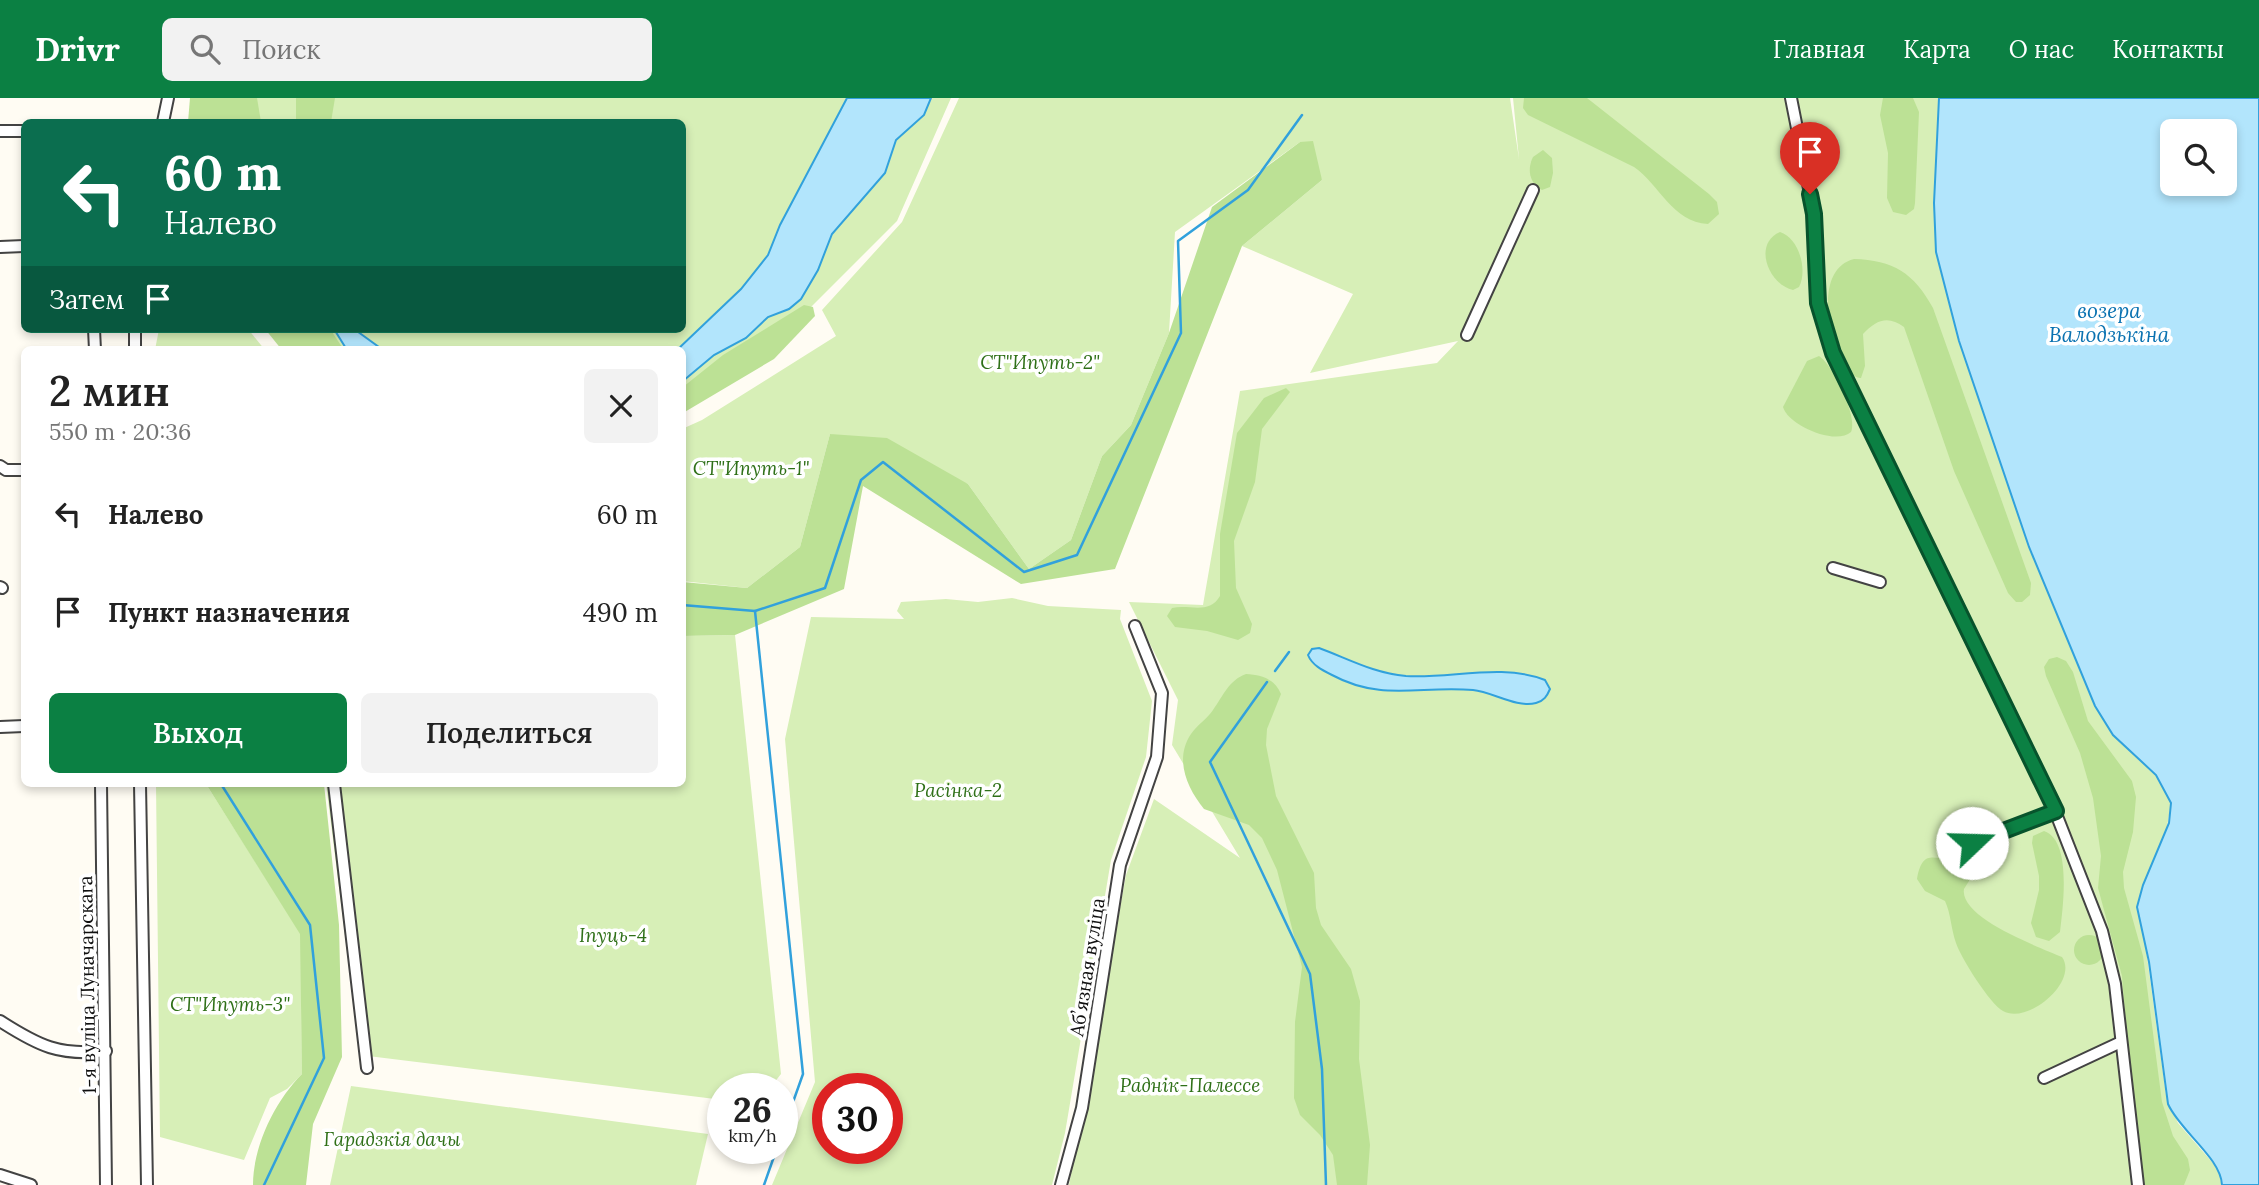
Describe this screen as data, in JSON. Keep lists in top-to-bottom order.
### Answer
{
  "streets": {
    "street": ["Абʼязная вуліца", "1-я вуліца Луначарскага"]
  },
  "water": ["возера Валодзькіна"],
  "parks": [
    "СТ\"Ипуть-2\"",
    "СТ\"Ипуть-1\"",
    "Расінка-2",
    "Іпуць-4",
    "СТ\"Ипуть-3\"",
    "Раднік-Палессе",
    "Гарадзкія дачы"
  ],
  "page": {
    "header": "Drivr",
    "search": "Поиск",
    "nav": [
      "Главная",
      "Карта",
      "О нас",
      "Контакты"
    ],
    "turn": ["60 m", "Налево"],
    "then": "Затем",
    "heading": ["2 мин", "550 m · 20:36"],
    "list": [
      {
        "name": "Налево",
        "value": "60 m"
      },
      {
        "name": "Пункт назначения",
        "value": "490 m"
      }
    ],
    "buttons": ["Выход", "Поделиться"],
    "speed": "26 km/h",
    "limit": "30"
  }
}
